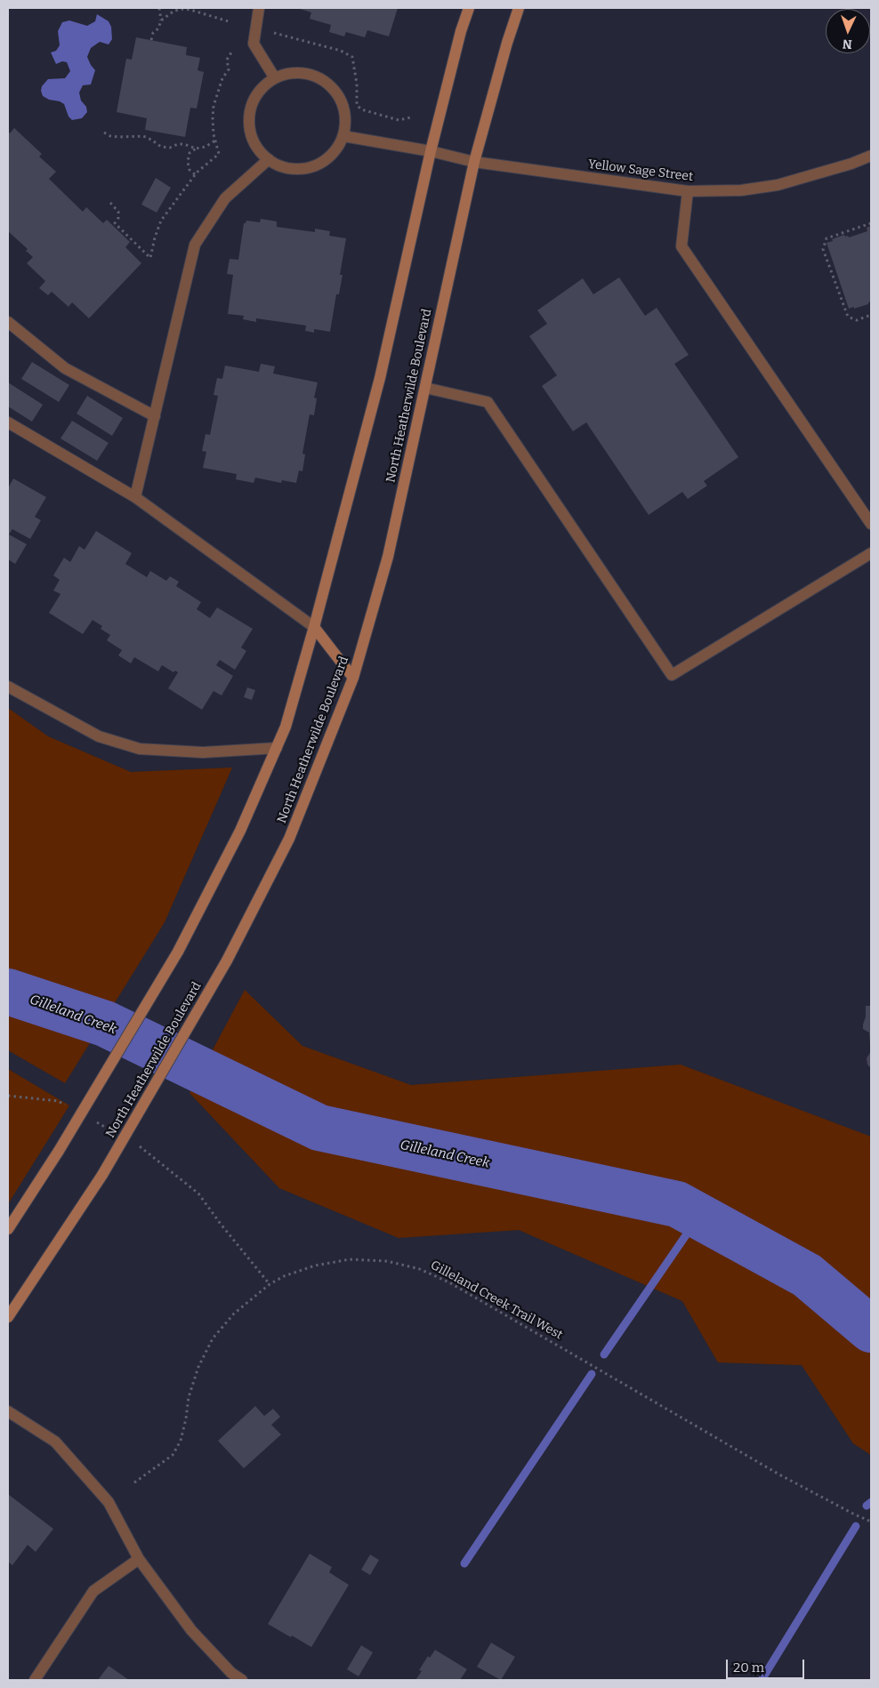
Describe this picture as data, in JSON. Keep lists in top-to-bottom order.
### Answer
{
  "streets": {
    "main road": ["North Heatherwilde Boulevard"],
    "street": ["Yellow Sage Street"],
    "path": ["Gilleland Creek Trail West"]
  },
  "crossings": [
    ["Yellow Sage Street", "North Heatherwilde Boulevard"]
  ],
  "water": ["Gilleland Creek"],
  "scale_bar": "20 m",
  "north": "bottom"
}
